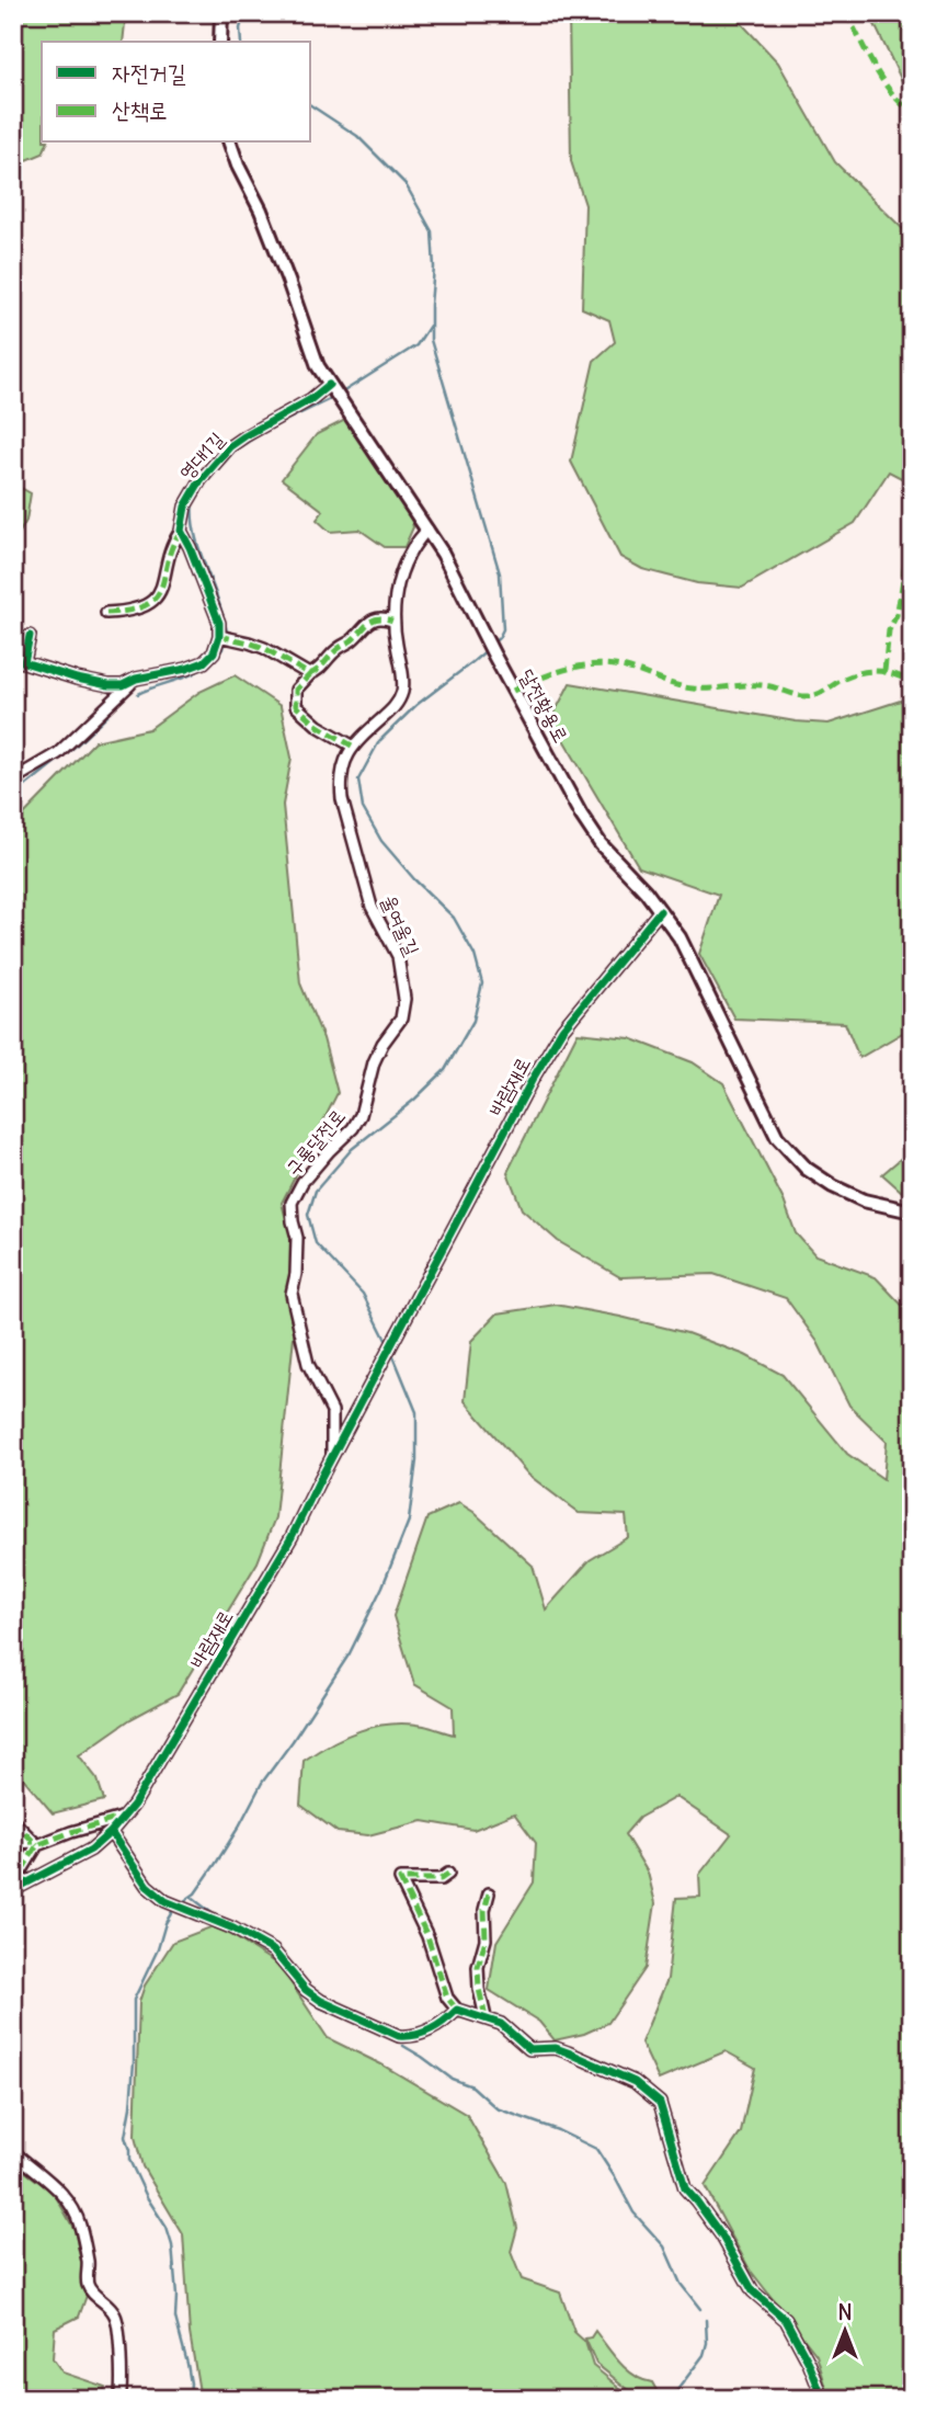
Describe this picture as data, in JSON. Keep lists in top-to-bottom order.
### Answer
{
  "streets": {
    "main road": ["달전황용로"],
    "street": [
      "영대1길",
      "울여울길",
      "바람재로",
      "구룡달전로"
    ]
  },
  "crossings": [
    ["영대1길", "달전황용로"],
    ["달전황용로", "바람재로"],
    ["울여울길", "구룡달전로"],
    ["바람재로", "구룡달전로"]
  ],
  "legend": ["자전거길", "산책로"],
  "north": "top"
}
